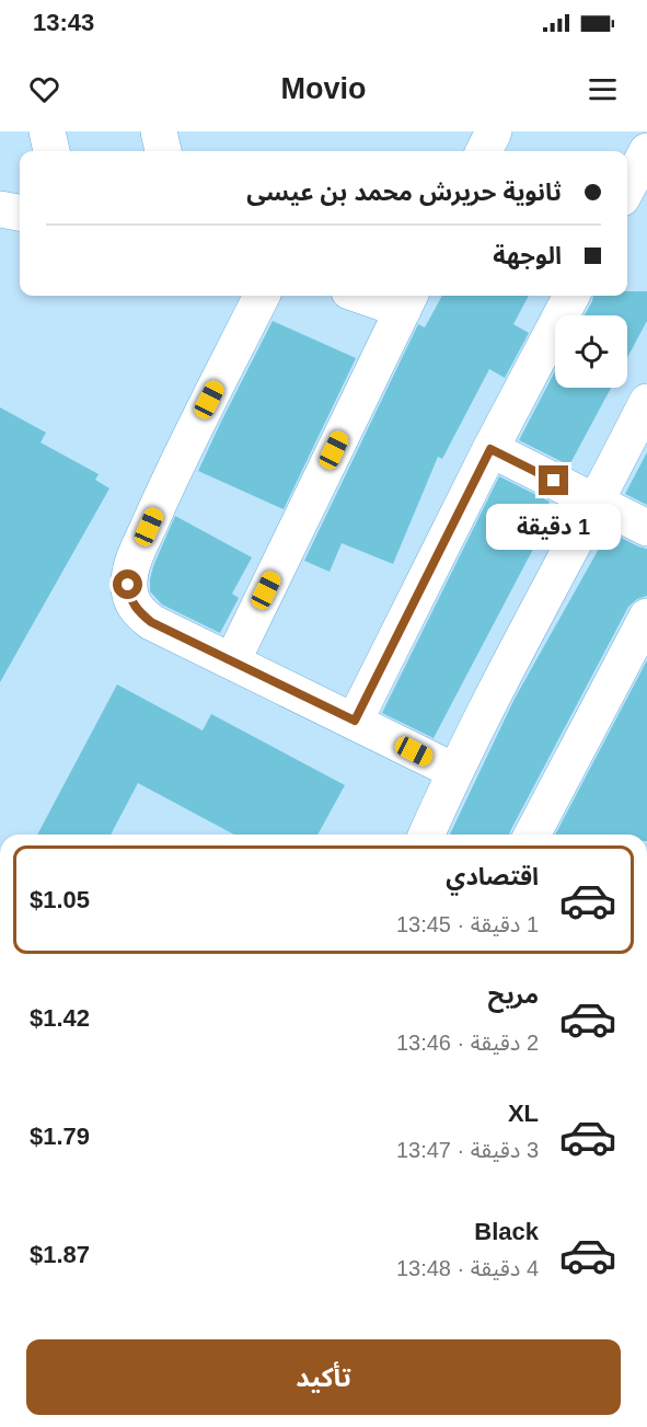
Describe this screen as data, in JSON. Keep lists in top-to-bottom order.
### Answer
{
  "page": {
    "status": "13:43",
    "header": "Movio",
    "banner": ["ثانوية حريرش محمد بن عيسى", "الوجهة"],
    "bubble": "1 دقيقة",
    "list": [
      {
        "name": "اقتصادي",
        "note": "1 دقيقة · 13:45",
        "value": "$1.05"
      },
      {
        "name": "مريح",
        "note": "2 دقيقة · 13:46",
        "value": "$1.42"
      },
      {
        "name": "XL",
        "note": "3 دقيقة · 13:47",
        "value": "$1.79"
      },
      {
        "name": "Black",
        "note": "4 دقيقة · 13:48",
        "value": "$1.87"
      }
    ],
    "buttons": "تأكيد"
  }
}
